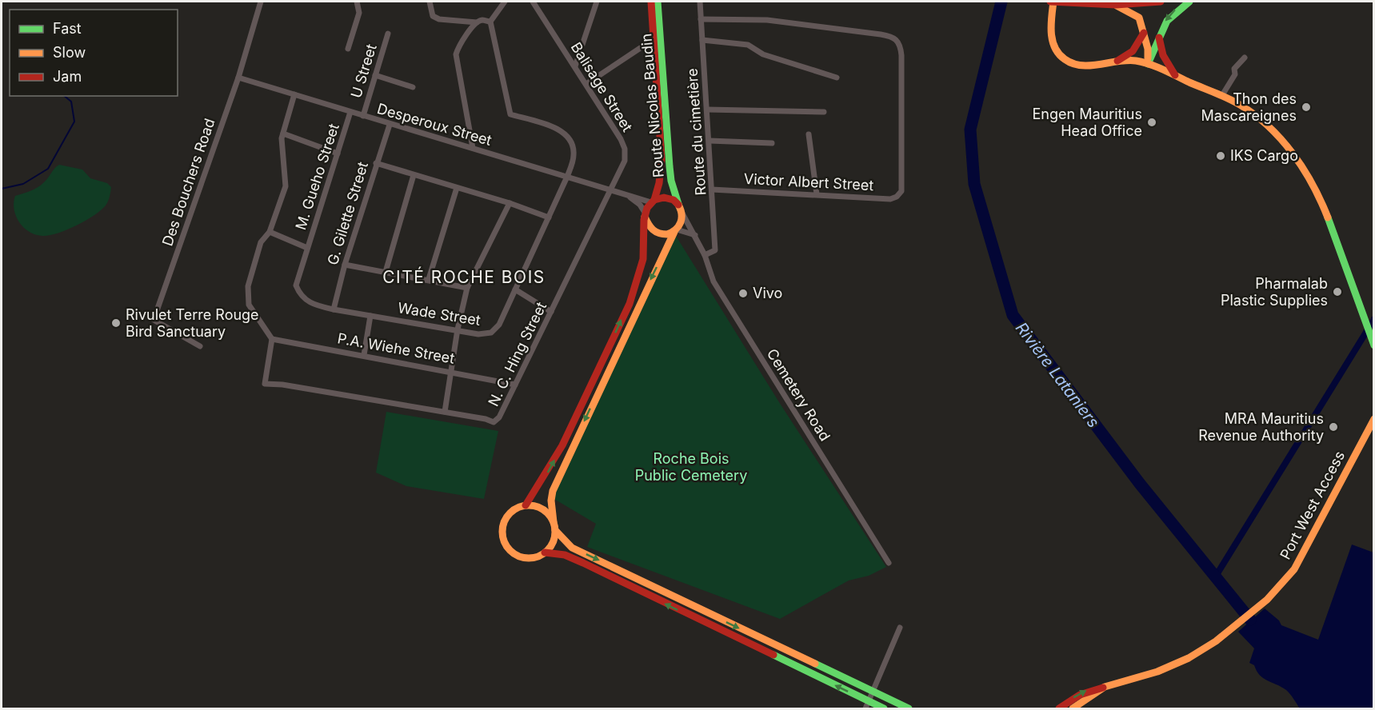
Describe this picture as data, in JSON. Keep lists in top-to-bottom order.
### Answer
{
  "streets": {
    "main road": ["Route Nicolas Baudin", "Port West Access"],
    "street": [
      "U Street",
      "Balisage Street",
      "Desperoux Street",
      "Route du cimetière",
      "M. Gueho Street",
      "Des Bouchers Road",
      "Victor Albert Street",
      "G. Gilette Street",
      "Wade Street",
      "P.A. Wiehe Street",
      "N. C. Hing Street",
      "Cemetery Road"
    ]
  },
  "crossings": [
    ["U Street", "Desperoux Street"],
    ["Balisage Street", "Desperoux Street"],
    ["Balisage Street", "N. C. Hing Street"],
    ["Route Nicolas Baudin", "Desperoux Street"],
    ["Route Nicolas Baudin", "Cemetery Road"],
    ["Desperoux Street", "M. Gueho Street"],
    ["Desperoux Street", "Des Bouchers Road"],
    ["Desperoux Street", "G. Gilette Street"],
    ["Desperoux Street", "Wade Street"],
    ["Desperoux Street", "N. C. Hing Street"],
    ["Desperoux Street", "Cemetery Road"],
    ["Route du cimetière", "Victor Albert Street"],
    ["Route du cimetière", "Cemetery Road"],
    ["M. Gueho Street", "Wade Street"],
    ["G. Gilette Street", "Wade Street"],
    ["P.A. Wiehe Street", "N. C. Hing Street"]
  ],
  "districts": ["CITÉ ROCHE BOIS"],
  "water": ["Rivière Lataniers"],
  "parks": ["Roche Bois Public Cemetery"],
  "places": [
    "Thon des Mascareignes",
    "Engen Mauritius Head Office",
    "IKS Cargo",
    "Pharmalab Plastic Supplies",
    "Vivo",
    "Rivulet Terre Rouge Bird Sanctuary",
    "MRA Mauritius Revenue Authority"
  ],
  "legend": ["Fast", "Slow", "Jam"]
}
